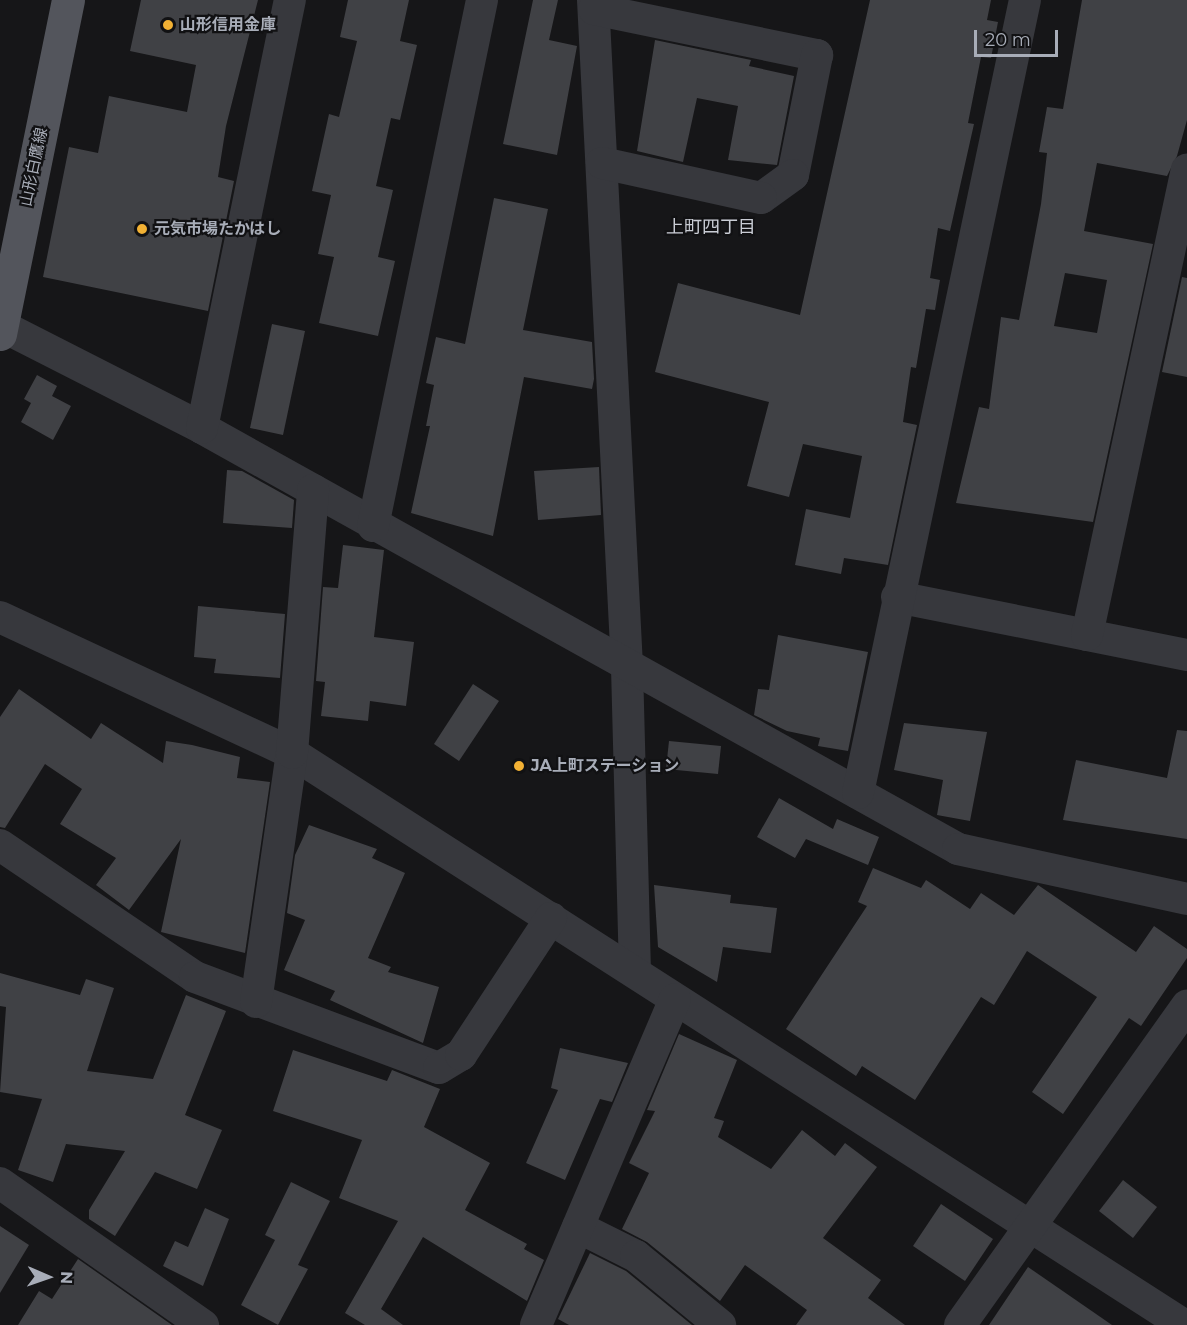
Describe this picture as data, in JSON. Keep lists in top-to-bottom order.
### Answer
{
  "streets": {
    "main road": ["山形白鷹線"]
  },
  "districts": ["上町四丁目"],
  "places": ["山形信用金庫", "元気市場たかはし", "JA上町ステーション"],
  "scale_bar": "20 m",
  "north": "right"
}
